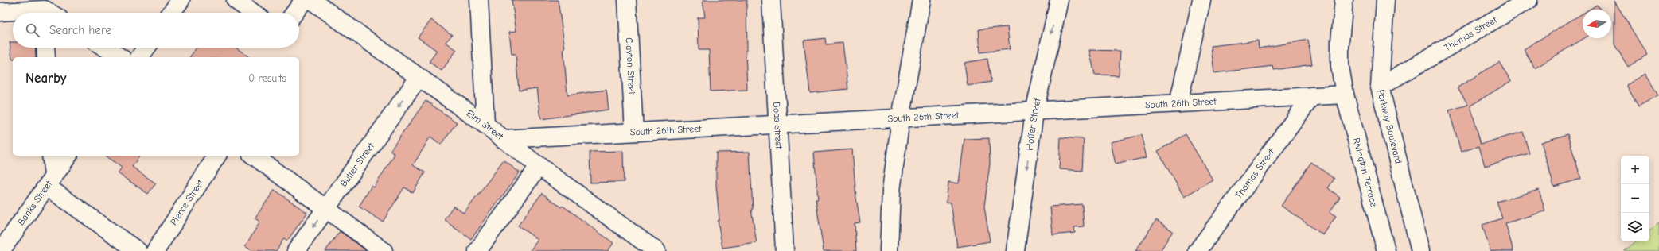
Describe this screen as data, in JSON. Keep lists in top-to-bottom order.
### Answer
{
  "streets": {
    "street": [
      "Thomas Street",
      "Clayton Street",
      "South 26th Street",
      "Hoffer Street",
      "Elm Street",
      "Boas Street",
      "Parkway Boulevard",
      "Butler Street",
      "Rivington Terrace",
      "Banks Street",
      "Pierce Street"
    ]
  },
  "crossings": [
    ["Thomas Street", "South 26th Street"],
    ["Thomas Street", "Parkway Boulevard"],
    ["Clayton Street", "South 26th Street"],
    ["South 26th Street", "Hoffer Street"],
    ["South 26th Street", "Elm Street"],
    ["South 26th Street", "Boas Street"],
    ["South 26th Street", "Rivington Terrace"],
    ["Elm Street", "Butler Street"]
  ],
  "north": "left",
  "page": {
    "search": "Search here",
    "heading": ["Nearby", "0 results"],
    "map_buttons": ["+", "−"]
  }
}
